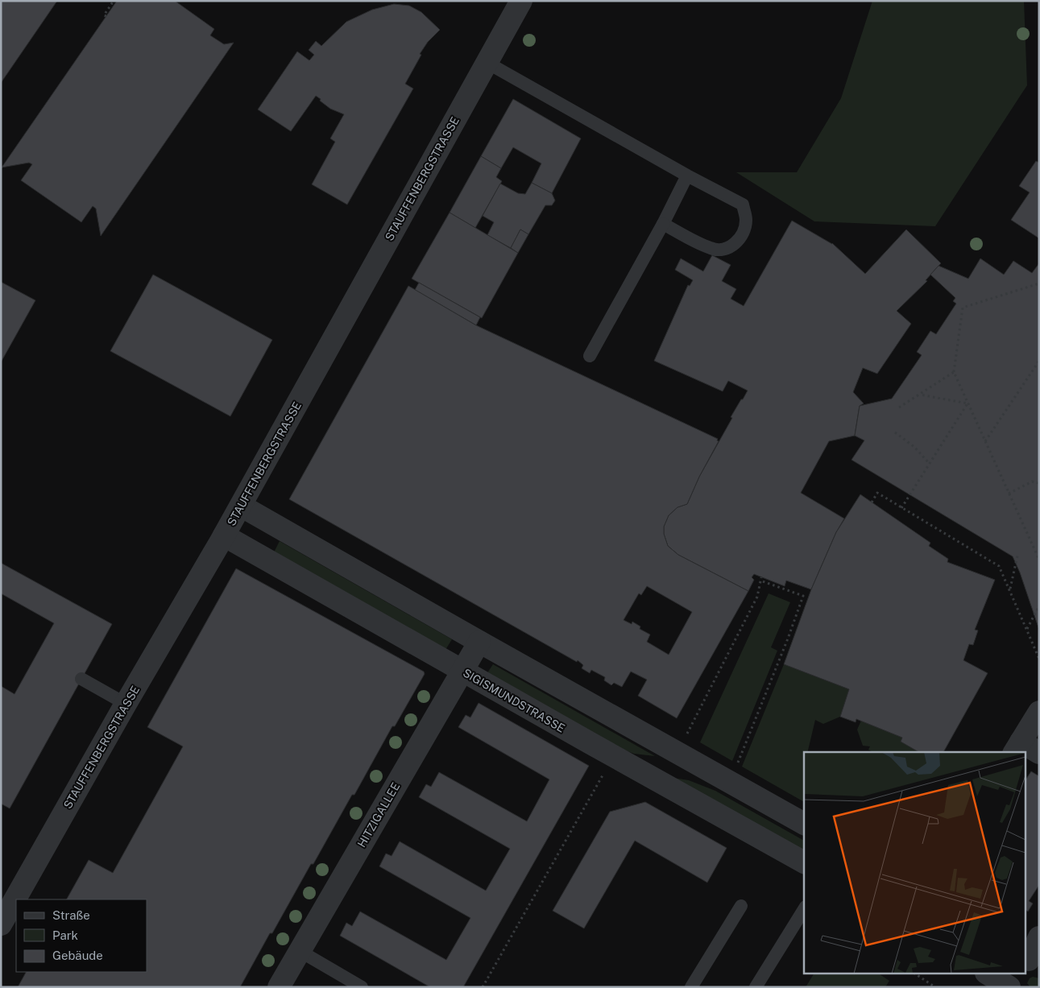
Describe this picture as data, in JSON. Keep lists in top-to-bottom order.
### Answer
{
  "streets": {
    "street": ["STAUFFENBERGSTRASSE", "SIGISMUNDSTRASSE", "HITZIGALLEE"]
  },
  "crossings": [
    ["STAUFFENBERGSTRASSE", "SIGISMUNDSTRASSE"],
    ["SIGISMUNDSTRASSE", "HITZIGALLEE"]
  ],
  "legend": ["Straße", "Park", "Gebäude"]
}
